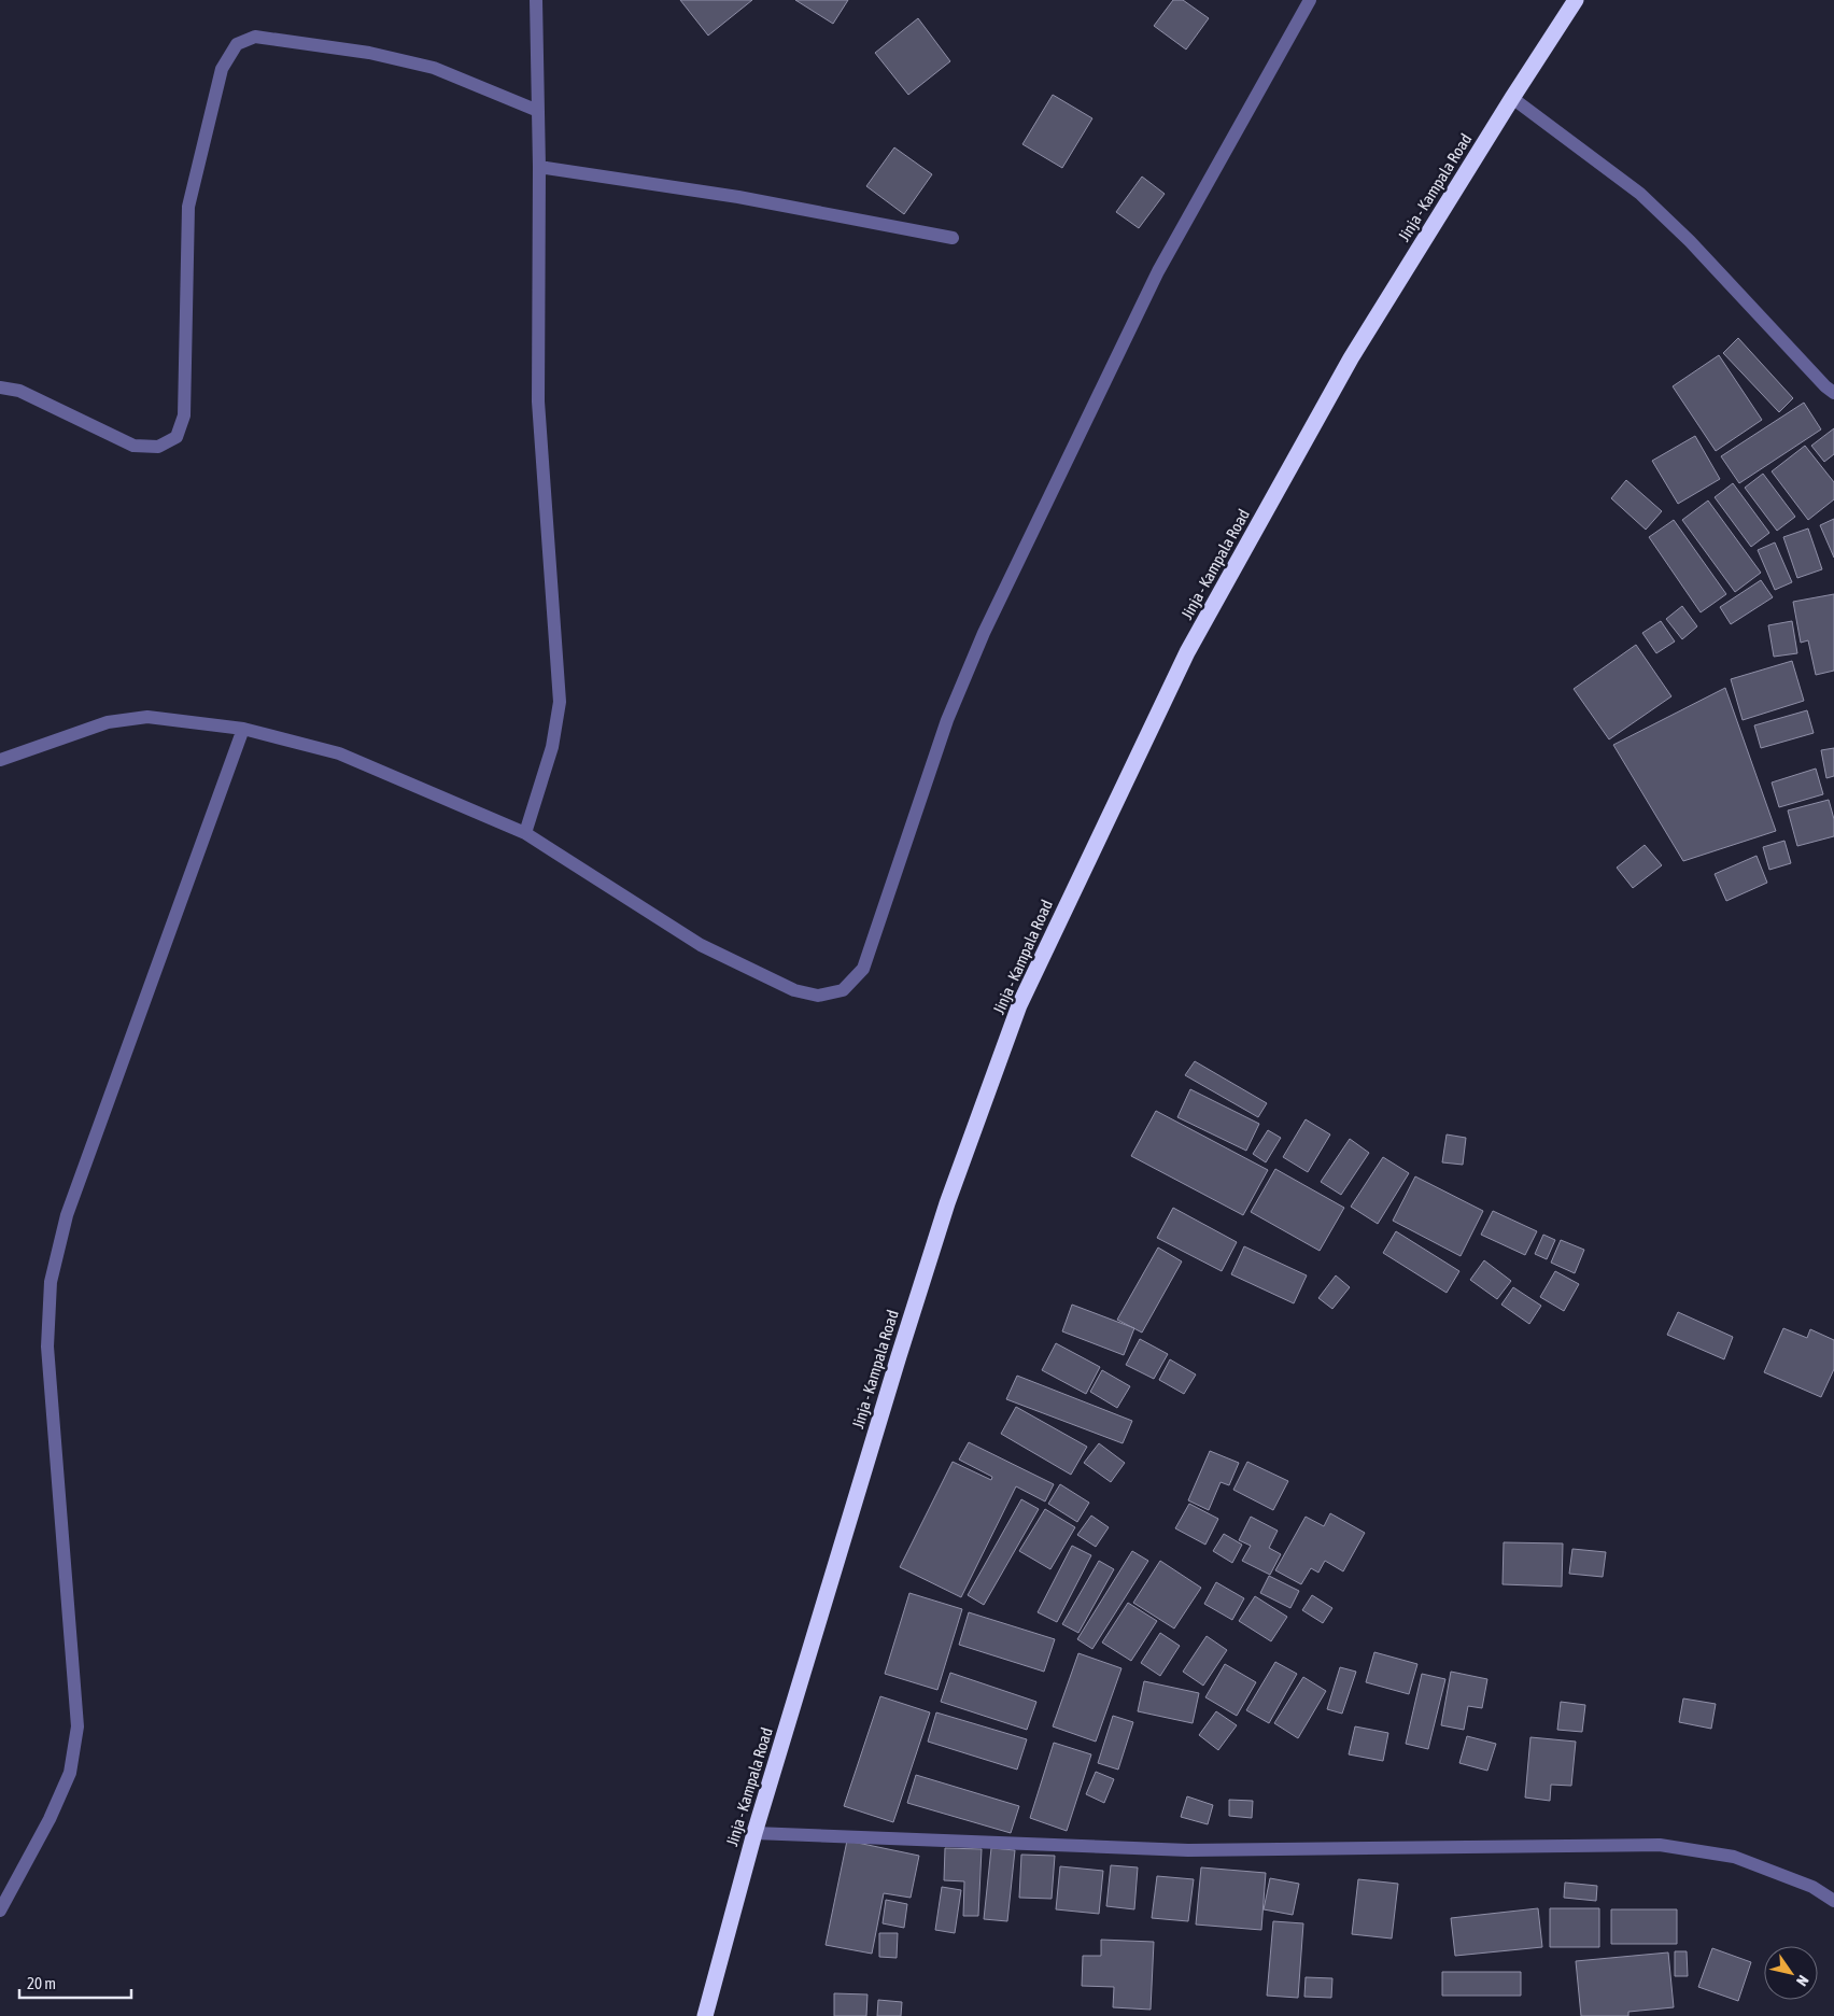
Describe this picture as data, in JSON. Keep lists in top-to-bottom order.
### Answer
{
  "streets": {
    "highway": ["Jinja - Kampala Road"]
  },
  "scale_bar": "20 m",
  "north": "bottom right"
}
